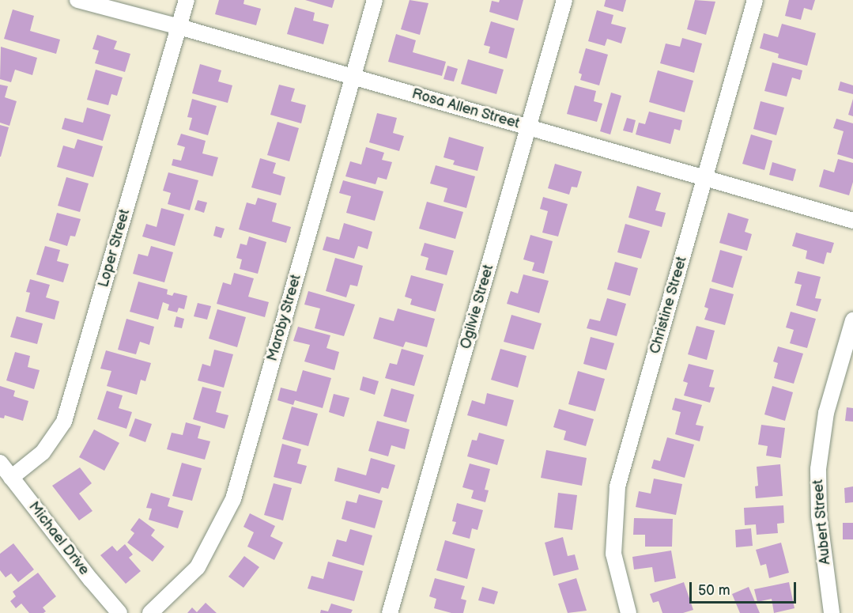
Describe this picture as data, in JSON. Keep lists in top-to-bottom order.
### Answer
{
  "streets": {
    "street": [
      "Rosa Allen Street",
      "Loper Street",
      "Christine Street",
      "Ogilvie Street",
      "Maroby Street",
      "Aubert Street",
      "Michael Drive"
    ]
  },
  "crossings": [
    ["Rosa Allen Street", "Loper Street"],
    ["Rosa Allen Street", "Christine Street"],
    ["Rosa Allen Street", "Ogilvie Street"],
    ["Rosa Allen Street", "Maroby Street"],
    ["Loper Street", "Michael Drive"]
  ],
  "scale_bar": "50 m"
}
